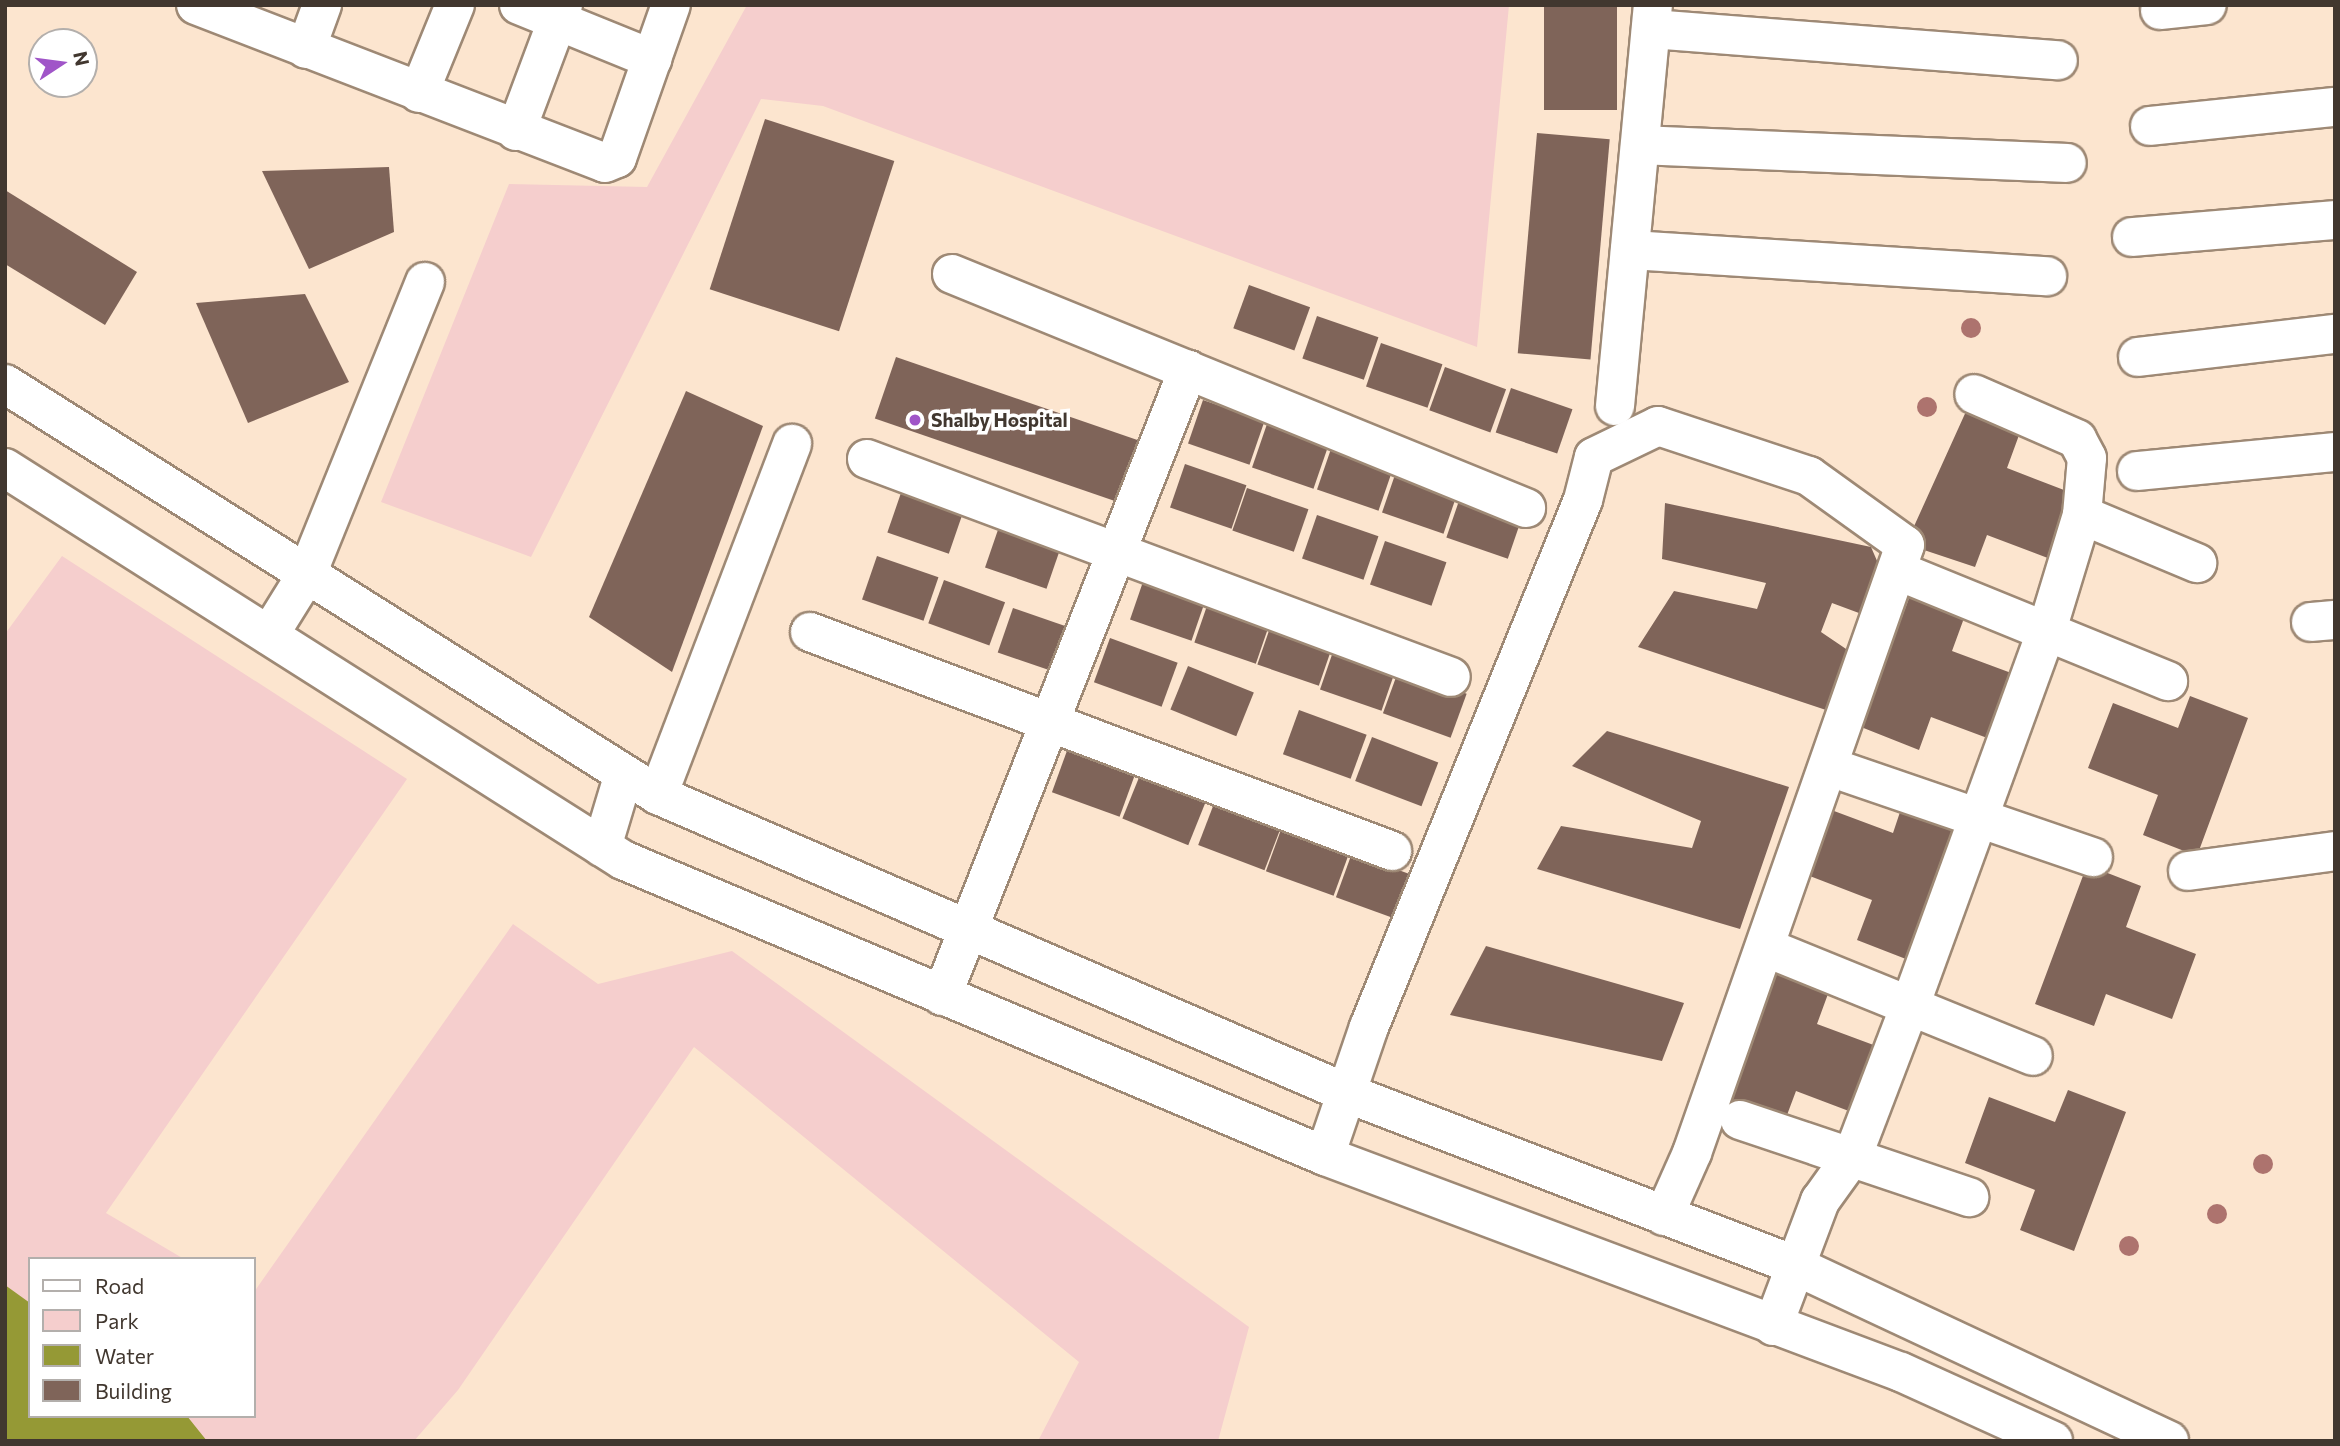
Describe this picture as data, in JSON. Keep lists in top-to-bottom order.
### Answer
{
  "places": ["Shalby Hospital"],
  "legend": [
    "Road",
    "Park",
    "Water",
    "Building"
  ],
  "north": "right"
}
